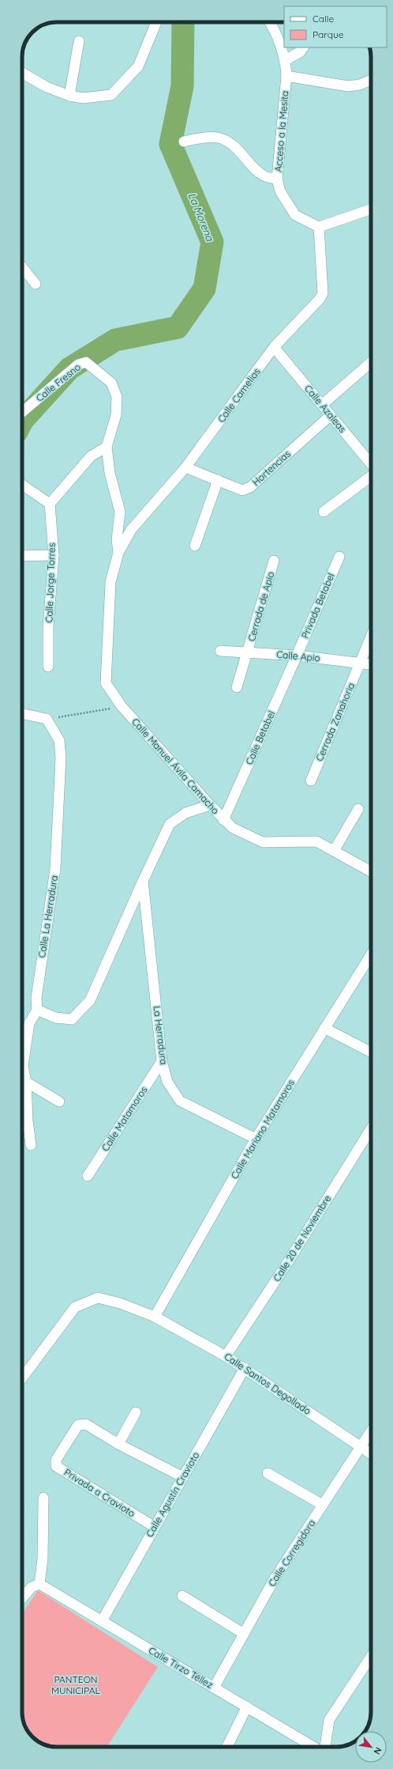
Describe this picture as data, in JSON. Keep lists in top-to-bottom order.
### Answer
{
  "streets": {
    "street": [
      "Acceso a la Mesita",
      "Calle Fresno",
      "Calle Camelias",
      "Calle Azaleas",
      "Hortencias",
      "Calle Jorge Torres",
      "Privada Betabel",
      "Cerrada de Apio",
      "Calle Apio",
      "Cerrada Zanahoria",
      "Calle Betabel",
      "Calle Manuel Ávila Camacho",
      "Calle La Herradura",
      "La Herradura",
      "Calle Matamoros",
      "Calle Mariano Matamoros",
      "Calle 20 de Noviembre",
      "Calle Santos Degollado",
      "Privada a Cravioto",
      "Calle Agustín Cravioto",
      "Calle Corregidora",
      "Calle Tirzo Téllez"
    ]
  },
  "crossings": [
    ["Acceso a la Mesita", "Calle Camelias"],
    ["Calle Camelias", "Calle Azaleas"],
    ["Calle Camelias", "Hortencias"],
    ["Calle Camelias", "Calle Manuel Ávila Camacho"],
    ["Calle Azaleas", "Hortencias"],
    ["Privada Betabel", "Calle Apio"],
    ["Privada Betabel", "Calle Betabel"],
    ["Cerrada de Apio", "Calle Apio"],
    ["Calle Apio", "Cerrada Zanahoria"],
    ["Calle Apio", "Calle Betabel"],
    ["Calle Betabel", "Calle Manuel Ávila Camacho"],
    ["La Herradura", "Calle Matamoros"],
    ["La Herradura", "Calle Mariano Matamoros"],
    ["Calle Mariano Matamoros", "Calle Santos Degollado"],
    ["Calle 20 de Noviembre", "Calle Santos Degollado"],
    ["Calle Santos Degollado", "Calle Agustín Cravioto"],
    ["Calle Santos Degollado", "Calle Corregidora"],
    ["Privada a Cravioto", "Calle Agustín Cravioto"],
    ["Calle Agustín Cravioto", "Calle Tirzo Téllez"],
    ["Calle Corregidora", "Calle Tirzo Téllez"]
  ],
  "water": ["La Morena"],
  "parks": ["PANTEON MUNICIPAL"],
  "legend": ["Calle", "Parque"],
  "north": "bottom right"
}
